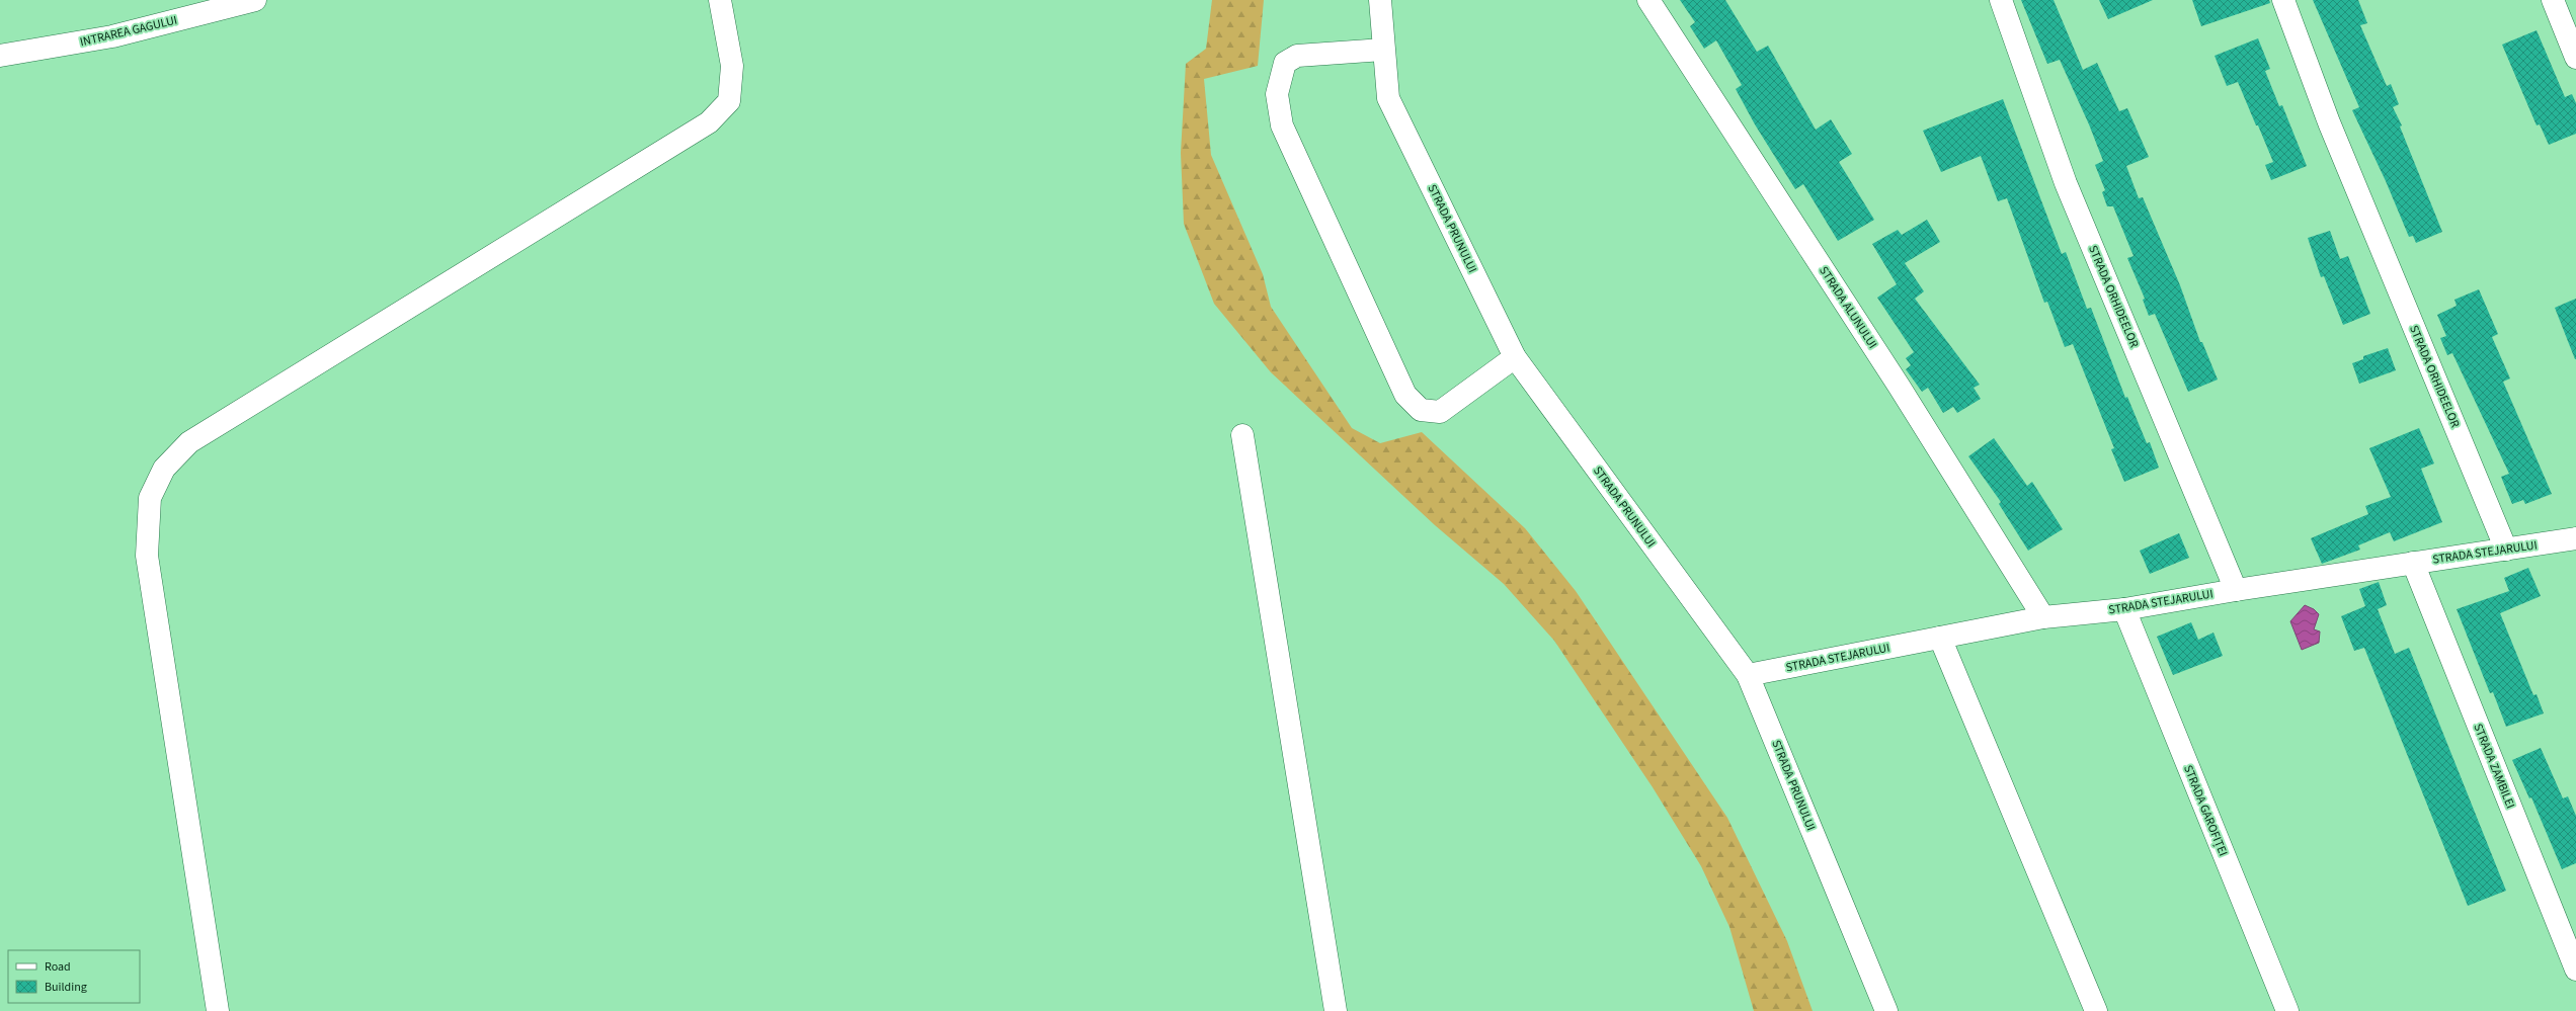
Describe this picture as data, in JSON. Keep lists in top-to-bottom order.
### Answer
{
  "streets": {
    "street": [
      "INTRAREA GAGULUI",
      "STRADA PRUNULUI",
      "STRADA ORHIDEELOR",
      "STRADA ALUNULUI",
      "STRADA STEJARULUI",
      "STRADA ZAMBILEI",
      "STRADA GAROFIȚEI"
    ]
  },
  "crossings": [
    ["STRADA PRUNULUI", "STRADA STEJARULUI"],
    ["STRADA ORHIDEELOR", "STRADA STEJARULUI"],
    ["STRADA ALUNULUI", "STRADA STEJARULUI"],
    ["STRADA STEJARULUI", "STRADA ZAMBILEI"],
    ["STRADA STEJARULUI", "STRADA GAROFIȚEI"]
  ],
  "legend": ["Road", "Building"]
}
